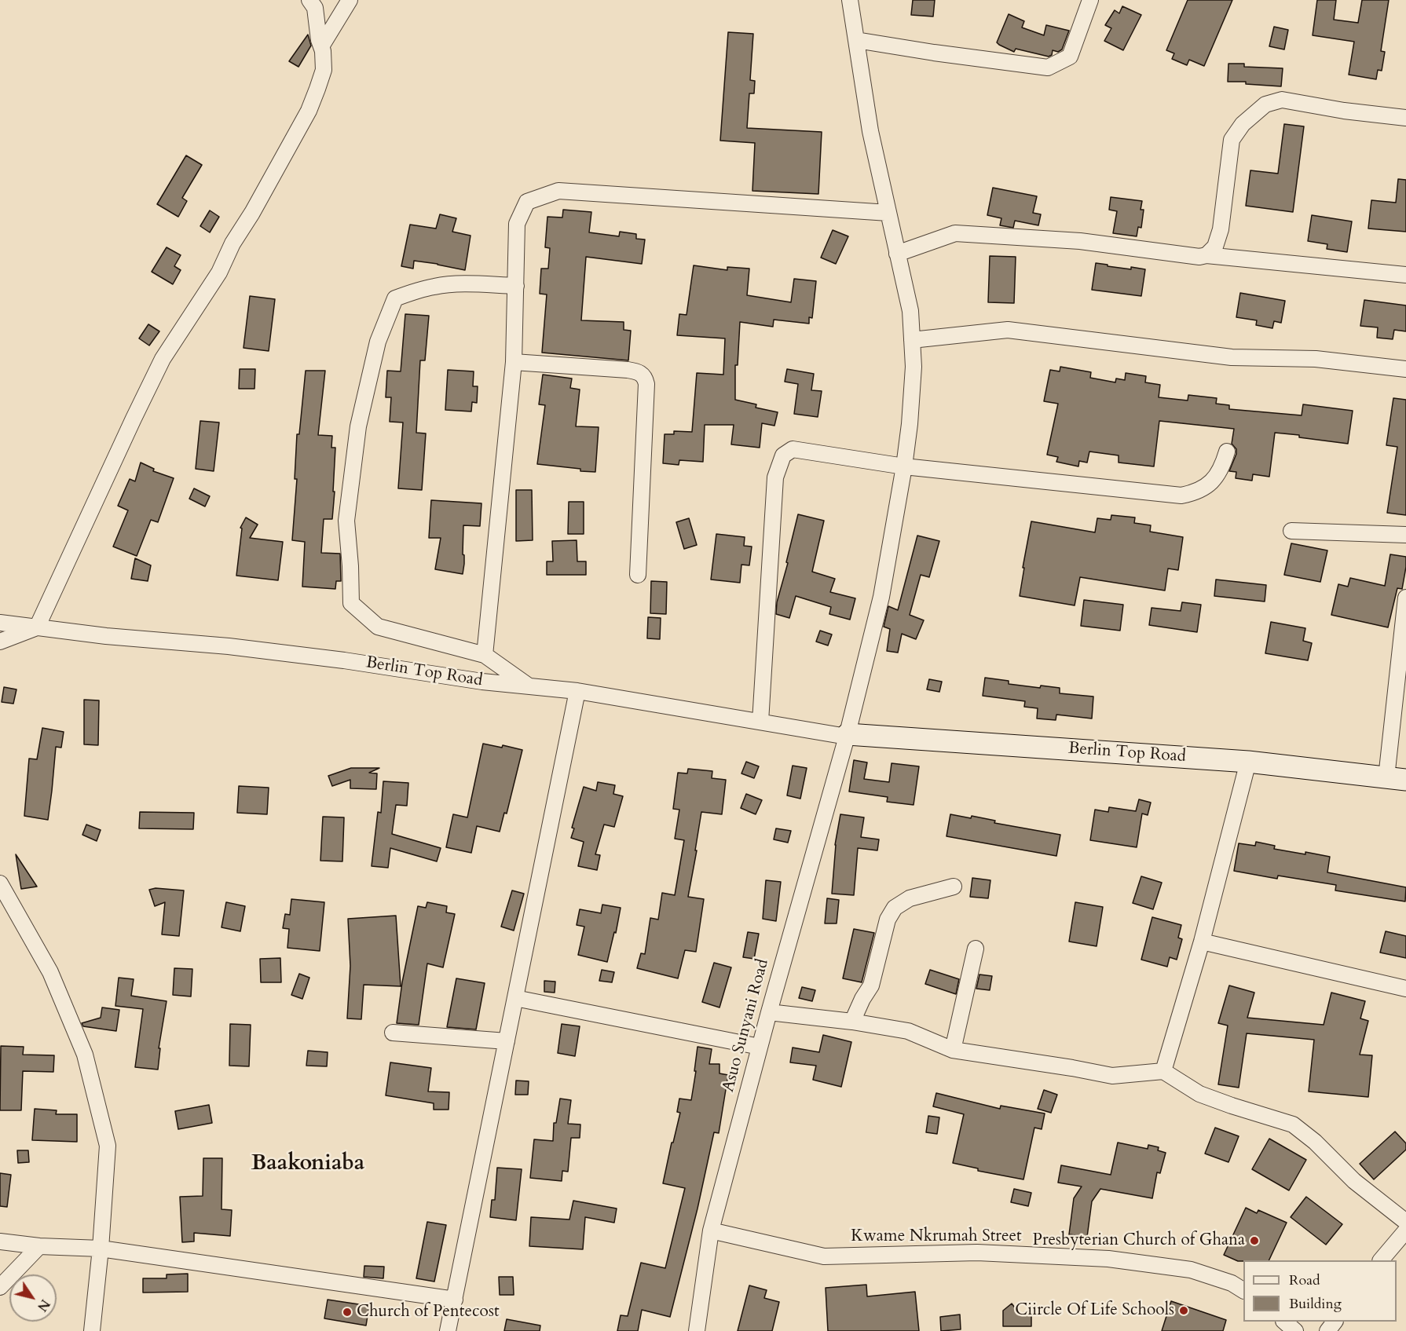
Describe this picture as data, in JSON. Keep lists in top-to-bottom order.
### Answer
{
  "streets": {
    "street": ["Berlin Top Road", "Asuo Sunyani Road", "Kwame Nkrumah Street"]
  },
  "crossings": [
    ["Berlin Top Road", "Asuo Sunyani Road"],
    ["Asuo Sunyani Road", "Kwame Nkrumah Street"]
  ],
  "districts": ["Baakoniaba"],
  "places": ["Presbyterian Church of Ghana", "Ciircle Of Life Schools", "Church of Pentecost"],
  "legend": ["Road", "Building"],
  "north": "bottom right"
}
